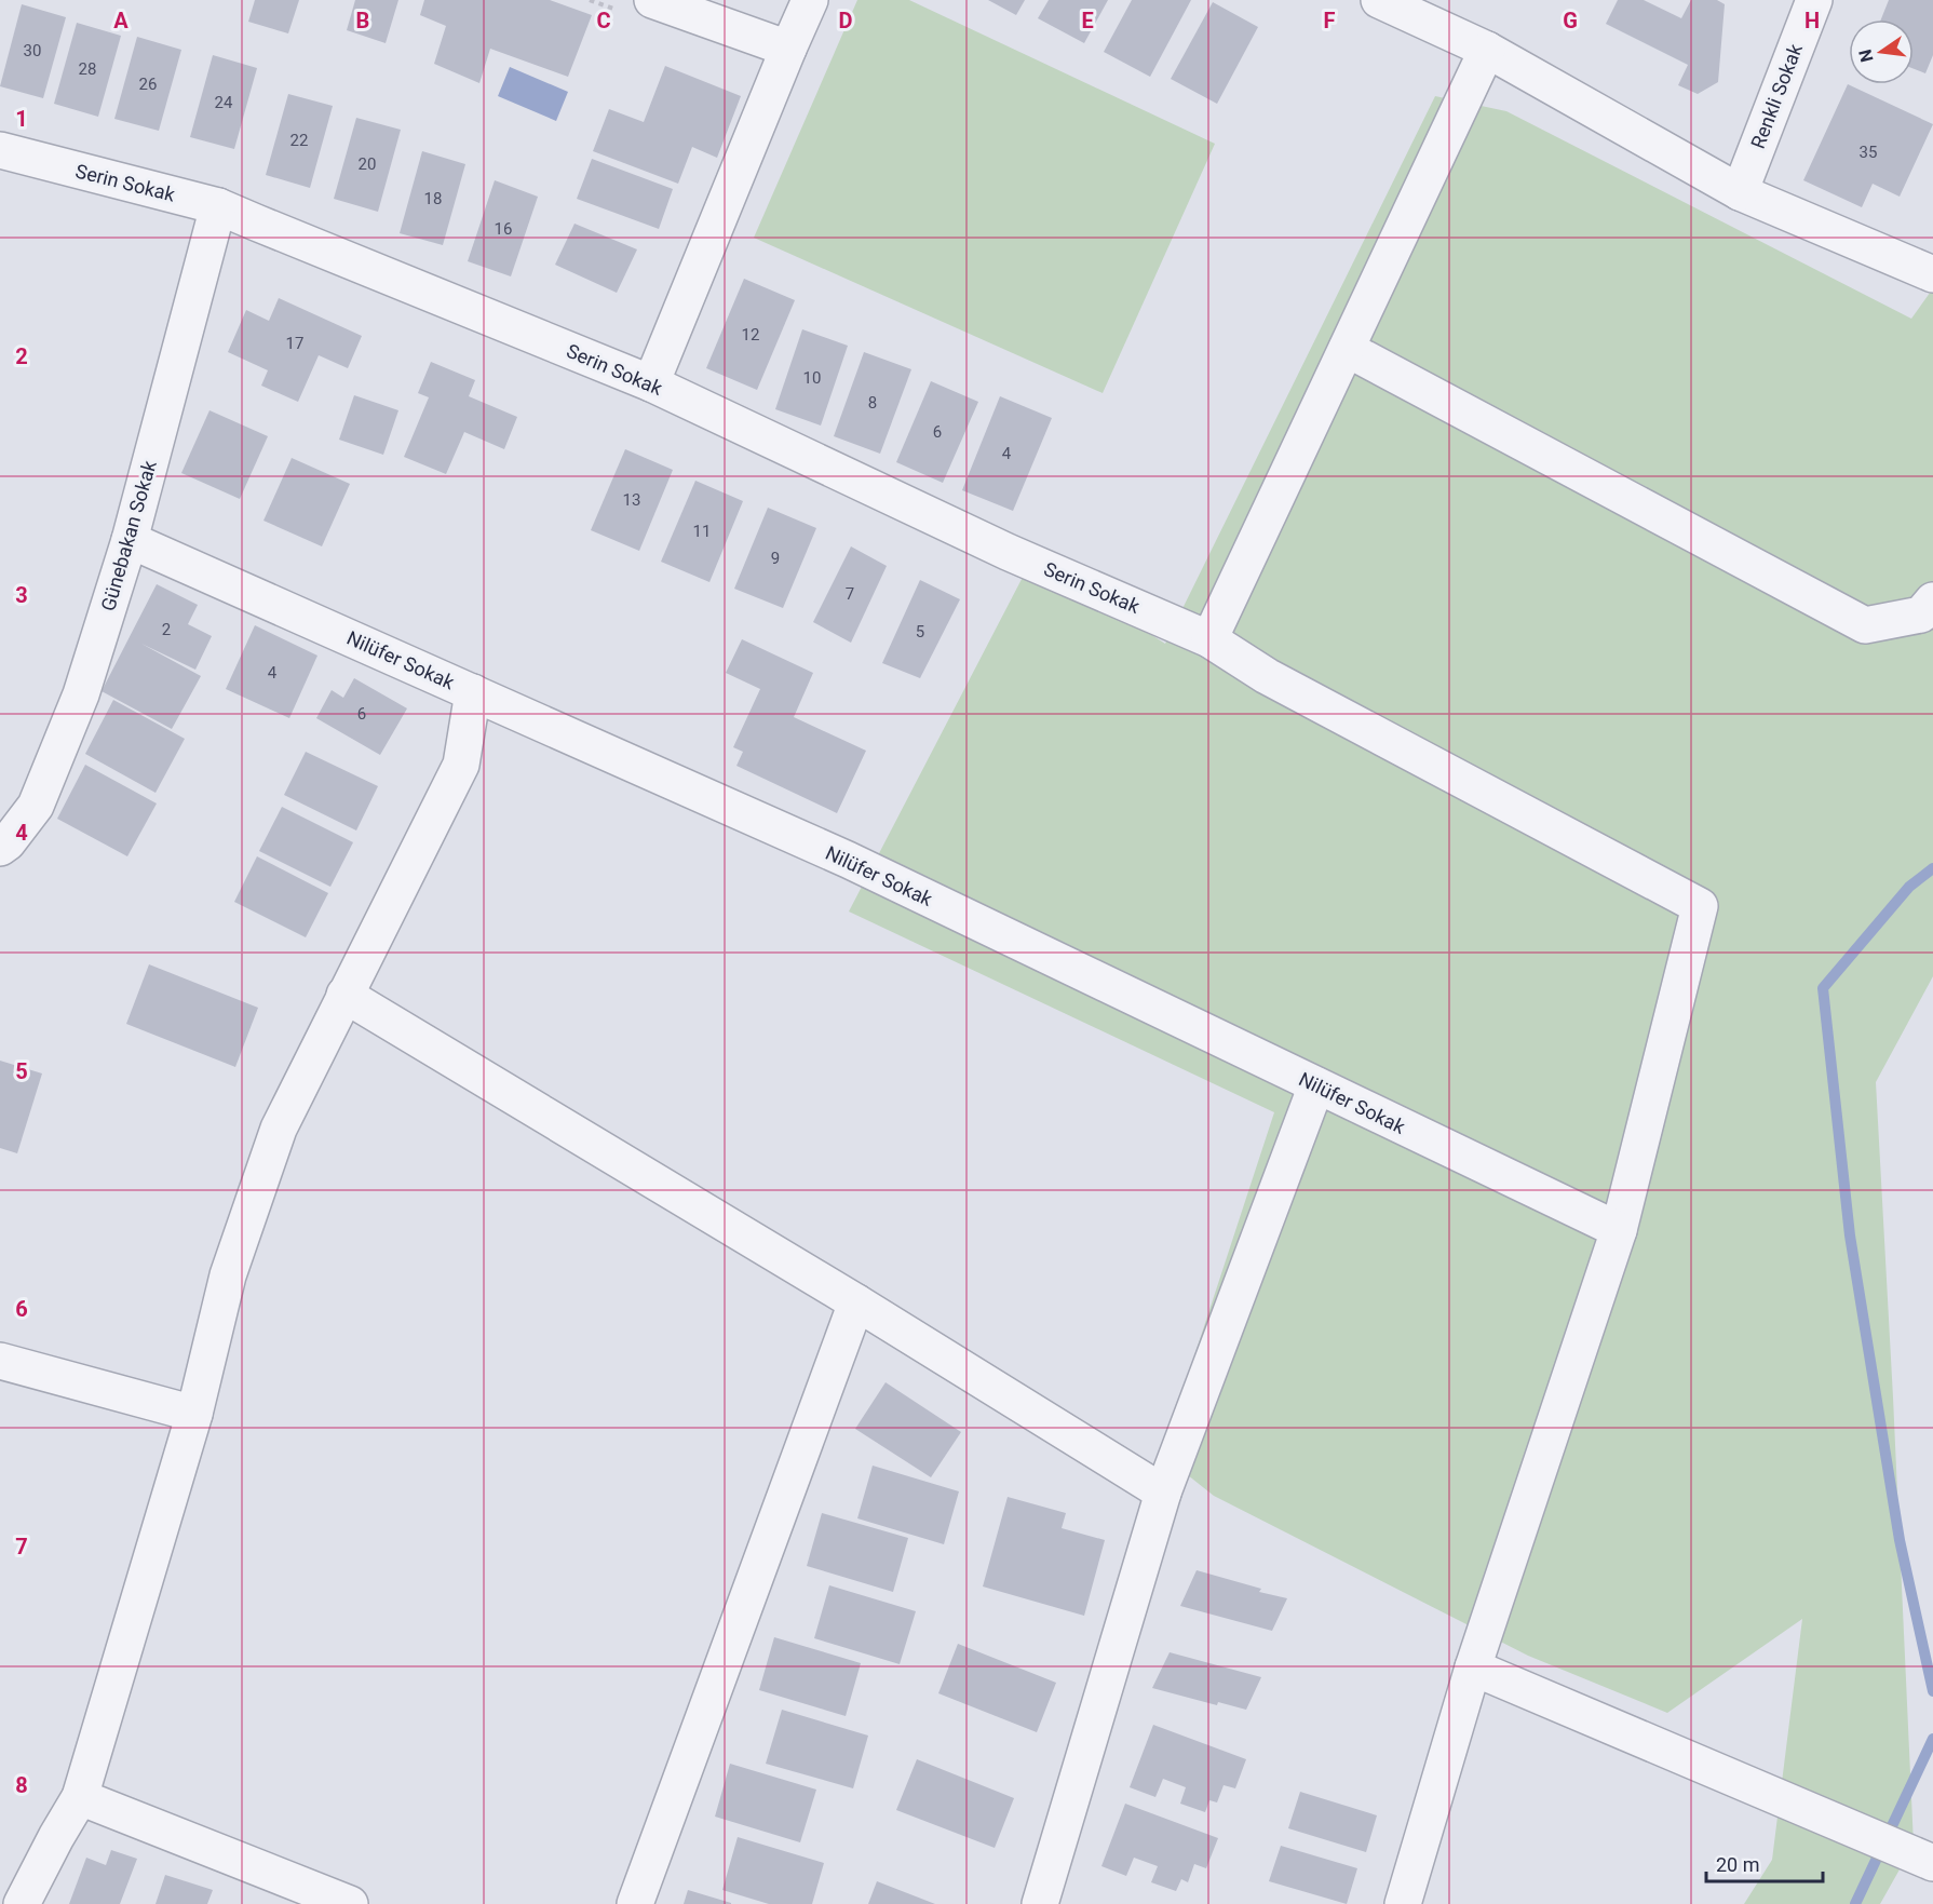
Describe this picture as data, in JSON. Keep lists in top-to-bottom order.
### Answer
{
  "streets": {
    "street": [
      "Renkli Sokak",
      "Serin Sokak",
      "Günebakan Sokak",
      "Nilüfer Sokak"
    ]
  },
  "crossings": [
    ["Serin Sokak", "Günebakan Sokak"],
    ["Serin Sokak", "Nilüfer Sokak"],
    ["Günebakan Sokak", "Nilüfer Sokak"]
  ],
  "house_numbers": [
    "30",
    "28",
    "26",
    "24",
    "22",
    "35",
    "20",
    "18",
    "16",
    "12",
    "17",
    "10",
    "8",
    "6",
    "4",
    "13",
    "11",
    "9",
    "7",
    "2",
    "5",
    "4",
    "6"
  ],
  "scale_bar": "20 m",
  "north": "left",
  "grid": {
    "columns": [
      "A",
      "B",
      "C",
      "D",
      "E",
      "F",
      "G",
      "H"
    ],
    "rows": [
      "1",
      "2",
      "3",
      "4",
      "5",
      "6",
      "7",
      "8"
    ]
  }
}
